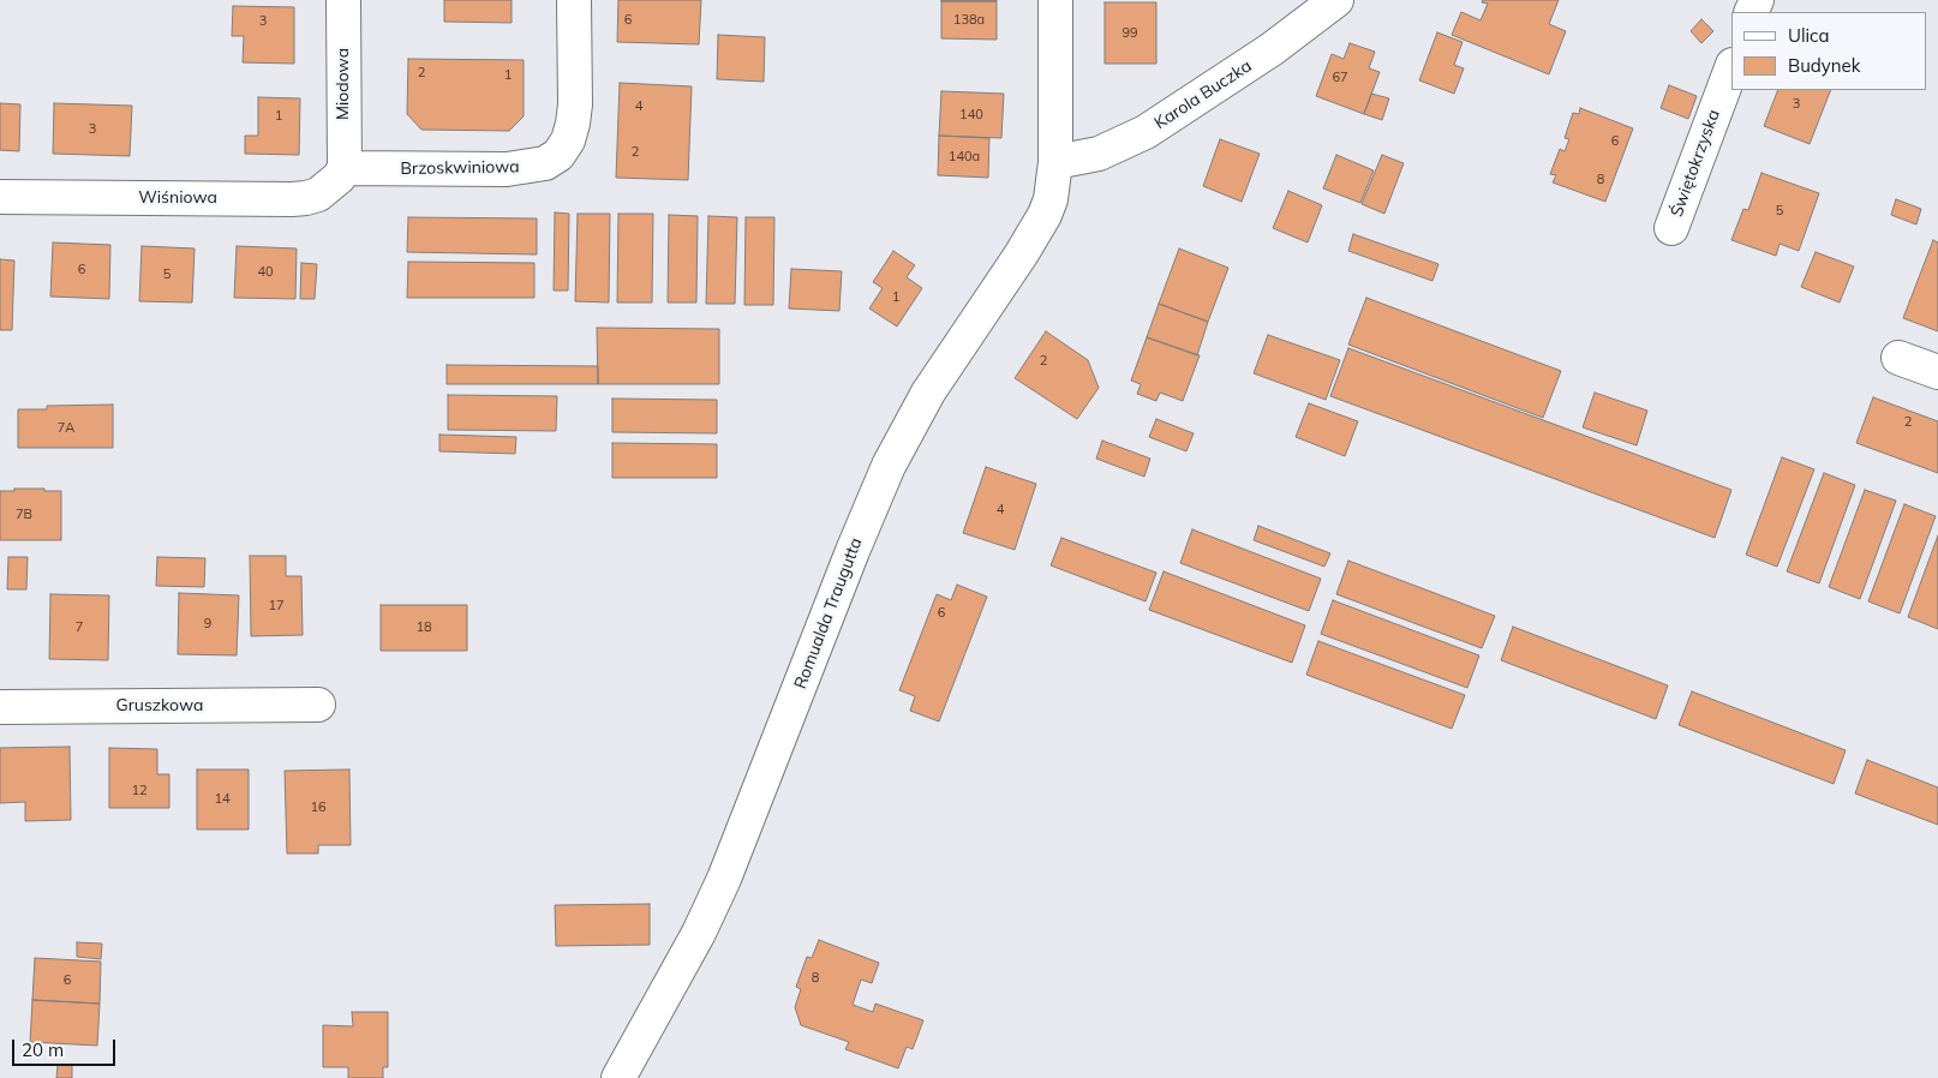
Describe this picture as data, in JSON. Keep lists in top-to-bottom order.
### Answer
{
  "streets": {
    "street": [
      "Miodowa",
      "Karola Buczka",
      "Świętokrzyska",
      "Brzoskwiniowa",
      "Wiśniowa",
      "Romualda Traugutta",
      "Gruszkowa"
    ]
  },
  "crossings": [
    ["Miodowa", "Brzoskwiniowa"],
    ["Miodowa", "Wiśniowa"],
    ["Karola Buczka", "Romualda Traugutta"],
    ["Brzoskwiniowa", "Wiśniowa"]
  ],
  "house_numbers": [
    "6",
    "138a",
    "3",
    "99",
    "2",
    "1",
    "67",
    "3",
    "4",
    "140",
    "1",
    "3",
    "6",
    "2",
    "140a",
    "8",
    "5",
    "6",
    "40",
    "5",
    "1",
    "2",
    "2",
    "7A",
    "4",
    "7B",
    "17",
    "6",
    "9",
    "7",
    "18",
    "12",
    "14",
    "16",
    "8",
    "6"
  ],
  "legend": ["Ulica", "Budynek"],
  "scale_bar": "20 m"
}
